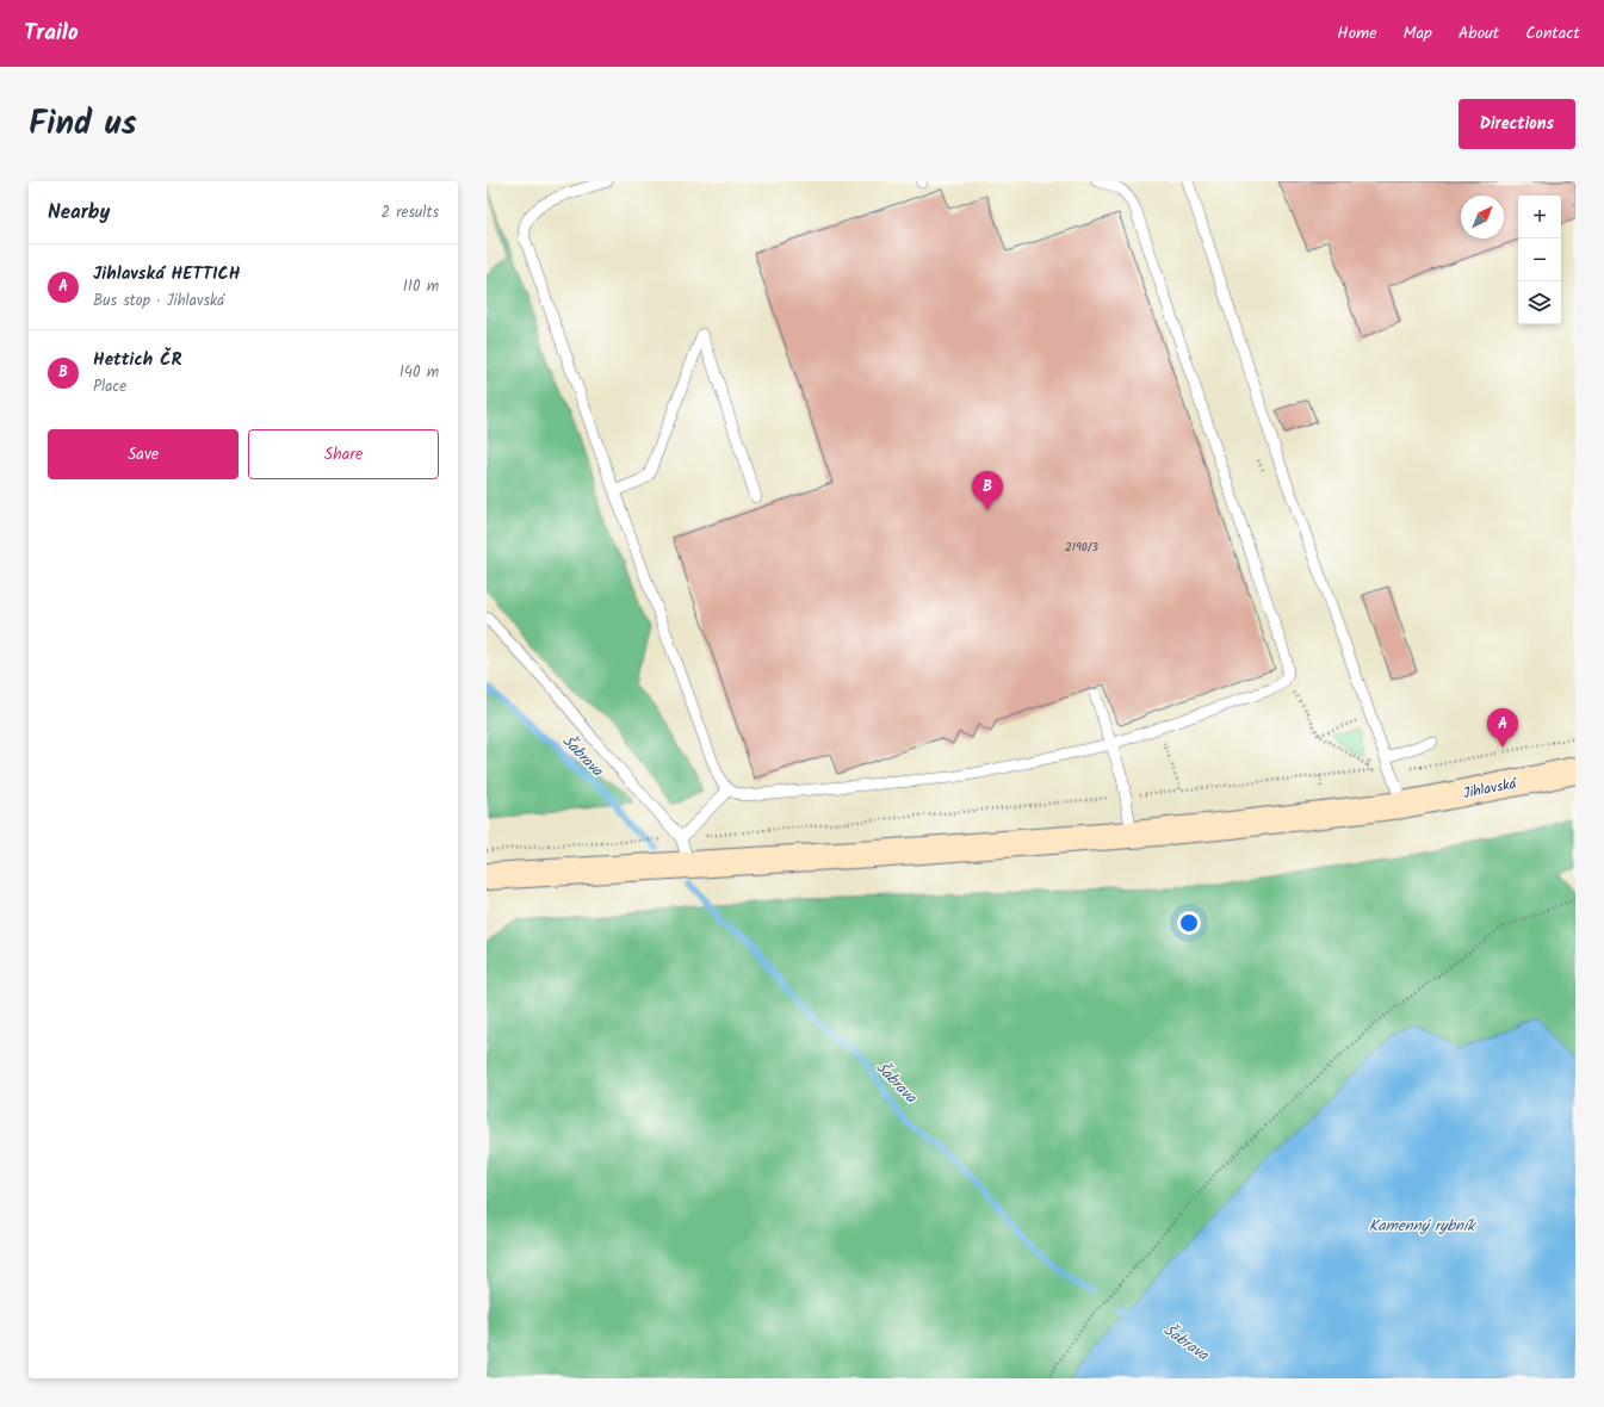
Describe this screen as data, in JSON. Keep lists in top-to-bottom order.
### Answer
{
  "streets": {
    "main road": ["Jihlavská"]
  },
  "water": ["Šabrava", "Kamenný rybník"],
  "house_numbers": ["2190/3"],
  "north": "top right",
  "page": {
    "header": "Trailo",
    "nav": [
      "Home",
      "Map",
      "About",
      "Contact"
    ],
    "title": "Find us",
    "buttons": [
      "Directions",
      ["Save", "Share"]
    ],
    "heading": ["Nearby", "2 results"],
    "map_buttons": ["+", "−"],
    "list": [
      {
        "mark": "A",
        "name": "Jihlavská HETTICH",
        "note": "Bus stop · Jihlavská",
        "value": "110 m"
      },
      {
        "mark": "B",
        "name": "Hettich ČR",
        "note": "Place",
        "value": "140 m"
      }
    ],
    "pins": ["B", "A"]
  }
}
